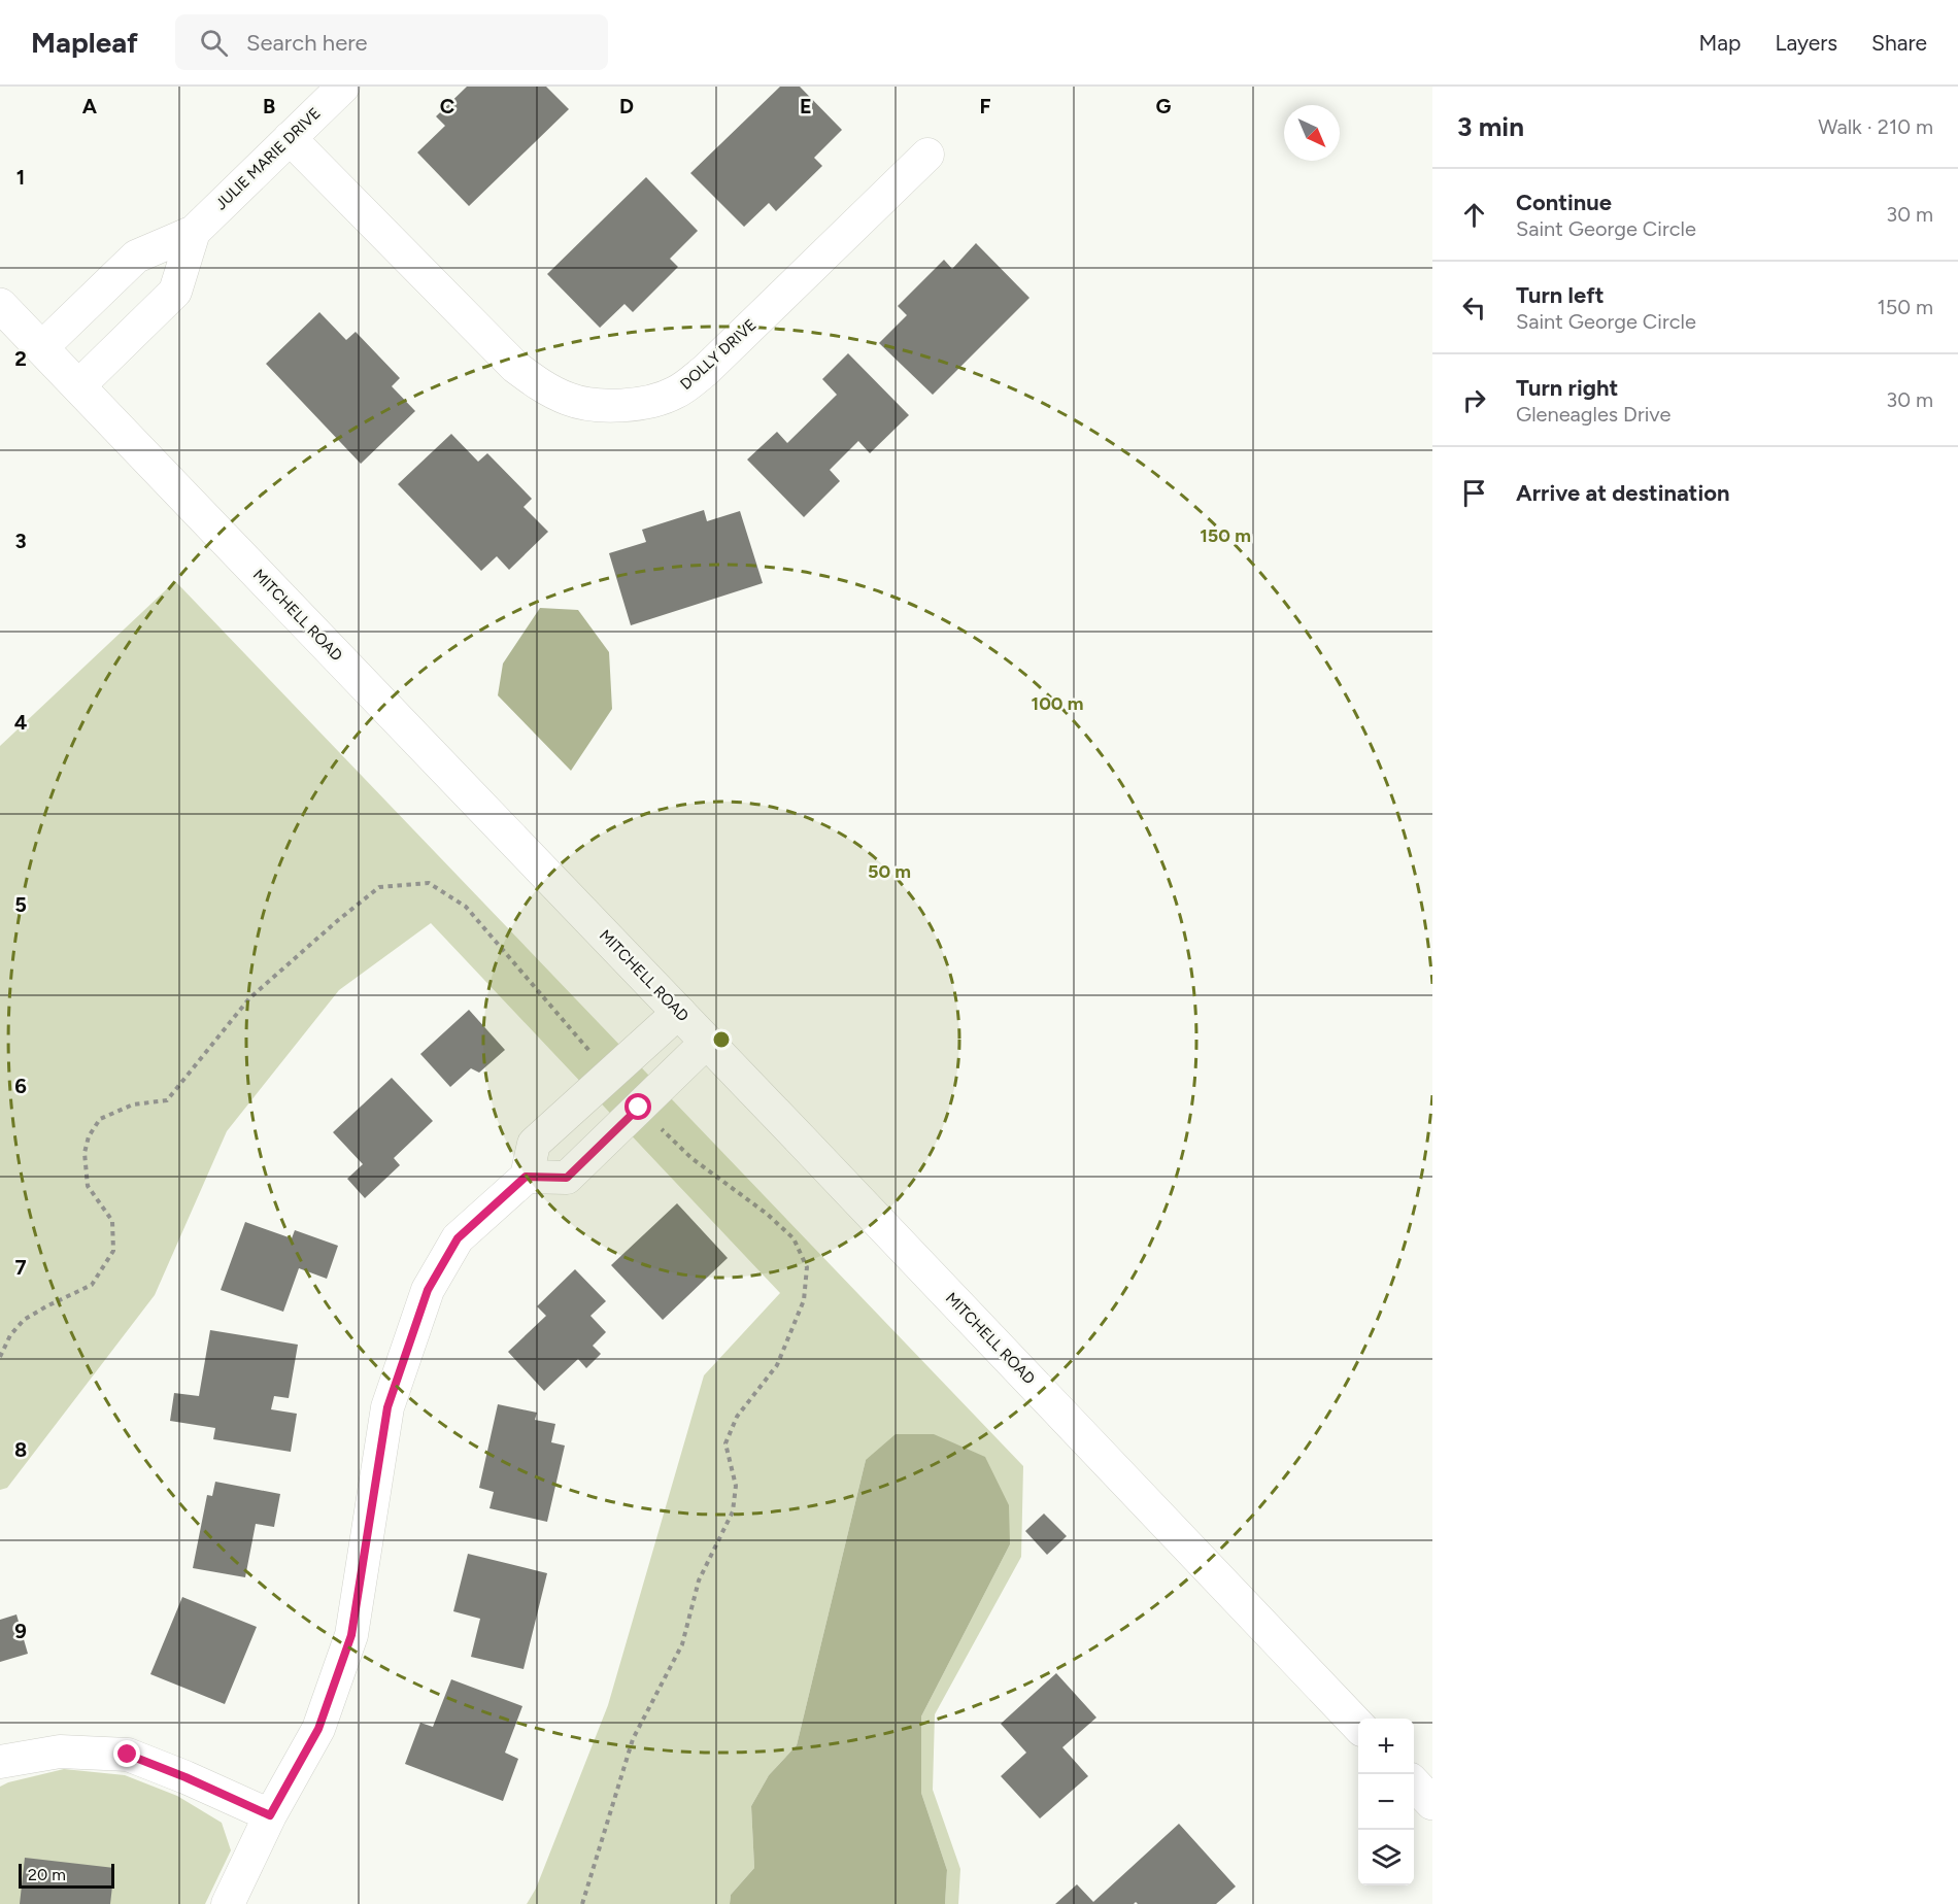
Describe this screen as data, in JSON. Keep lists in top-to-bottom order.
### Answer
{
  "streets": {
    "street": ["JULIE MARIE DRIVE", "DOLLY DRIVE", "MITCHELL ROAD"]
  },
  "crossings": [
    ["JULIE MARIE DRIVE", "DOLLY DRIVE"],
    ["JULIE MARIE DRIVE", "MITCHELL ROAD"]
  ],
  "scale_bar": "20 m",
  "north": "bottom right",
  "page": {
    "header": "Mapleaf",
    "search": "Search here",
    "nav": ["Map", "Layers", "Share"],
    "heading": ["3 min", "Walk · 210 m"],
    "list": [
      ["Continue", "Saint George Circle", "30 m"],
      ["Turn left", "Saint George Circle", "150 m"],
      ["Turn right", "Gleneagles Drive", "30 m"],
      "Arrive at destination"
    ],
    "map_buttons": ["+", "−"],
    "scale": "20 m"
  },
  "grid": {
    "columns": [
      "A",
      "B",
      "C",
      "D",
      "E",
      "F",
      "G"
    ],
    "rows": [
      "1",
      "2",
      "3",
      "4",
      "5",
      "6",
      "7",
      "8",
      "9"
    ]
  },
  "rings": ["150 m", "100 m", "50 m"]
}
